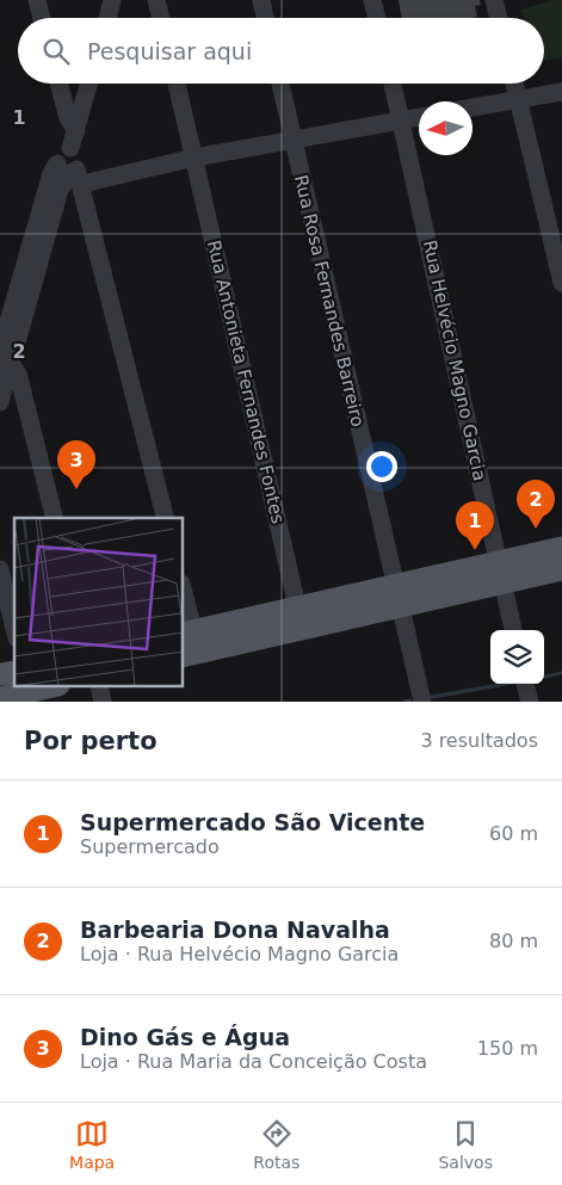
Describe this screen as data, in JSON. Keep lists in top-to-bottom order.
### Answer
{
  "streets": {
    "street": ["Rua Rosa Fernandes Barreiro", "Rua Helvécio Magno Garcia", "Rua Antonieta Fernandes Fontes"]
  },
  "north": "left",
  "page": {
    "search": "Pesquisar aqui",
    "pins": ["3", "2", "1"],
    "heading": ["Por perto", "3 resultados"],
    "list": [
      {
        "mark": "1",
        "name": "Supermercado São Vicente",
        "note": "Supermercado",
        "value": "60 m"
      },
      {
        "mark": "2",
        "name": "Barbearia Dona Navalha",
        "note": "Loja · Rua Helvécio Magno Garcia",
        "value": "80 m"
      },
      {
        "mark": "3",
        "name": "Dino Gás e Água",
        "note": "Loja · Rua Maria da Conceição Costa",
        "value": "150 m"
      }
    ],
    "nav": ["Mapa", "Rotas", "Salvos"]
  },
  "grid": {
    "rows": ["1", "2"]
  }
}
